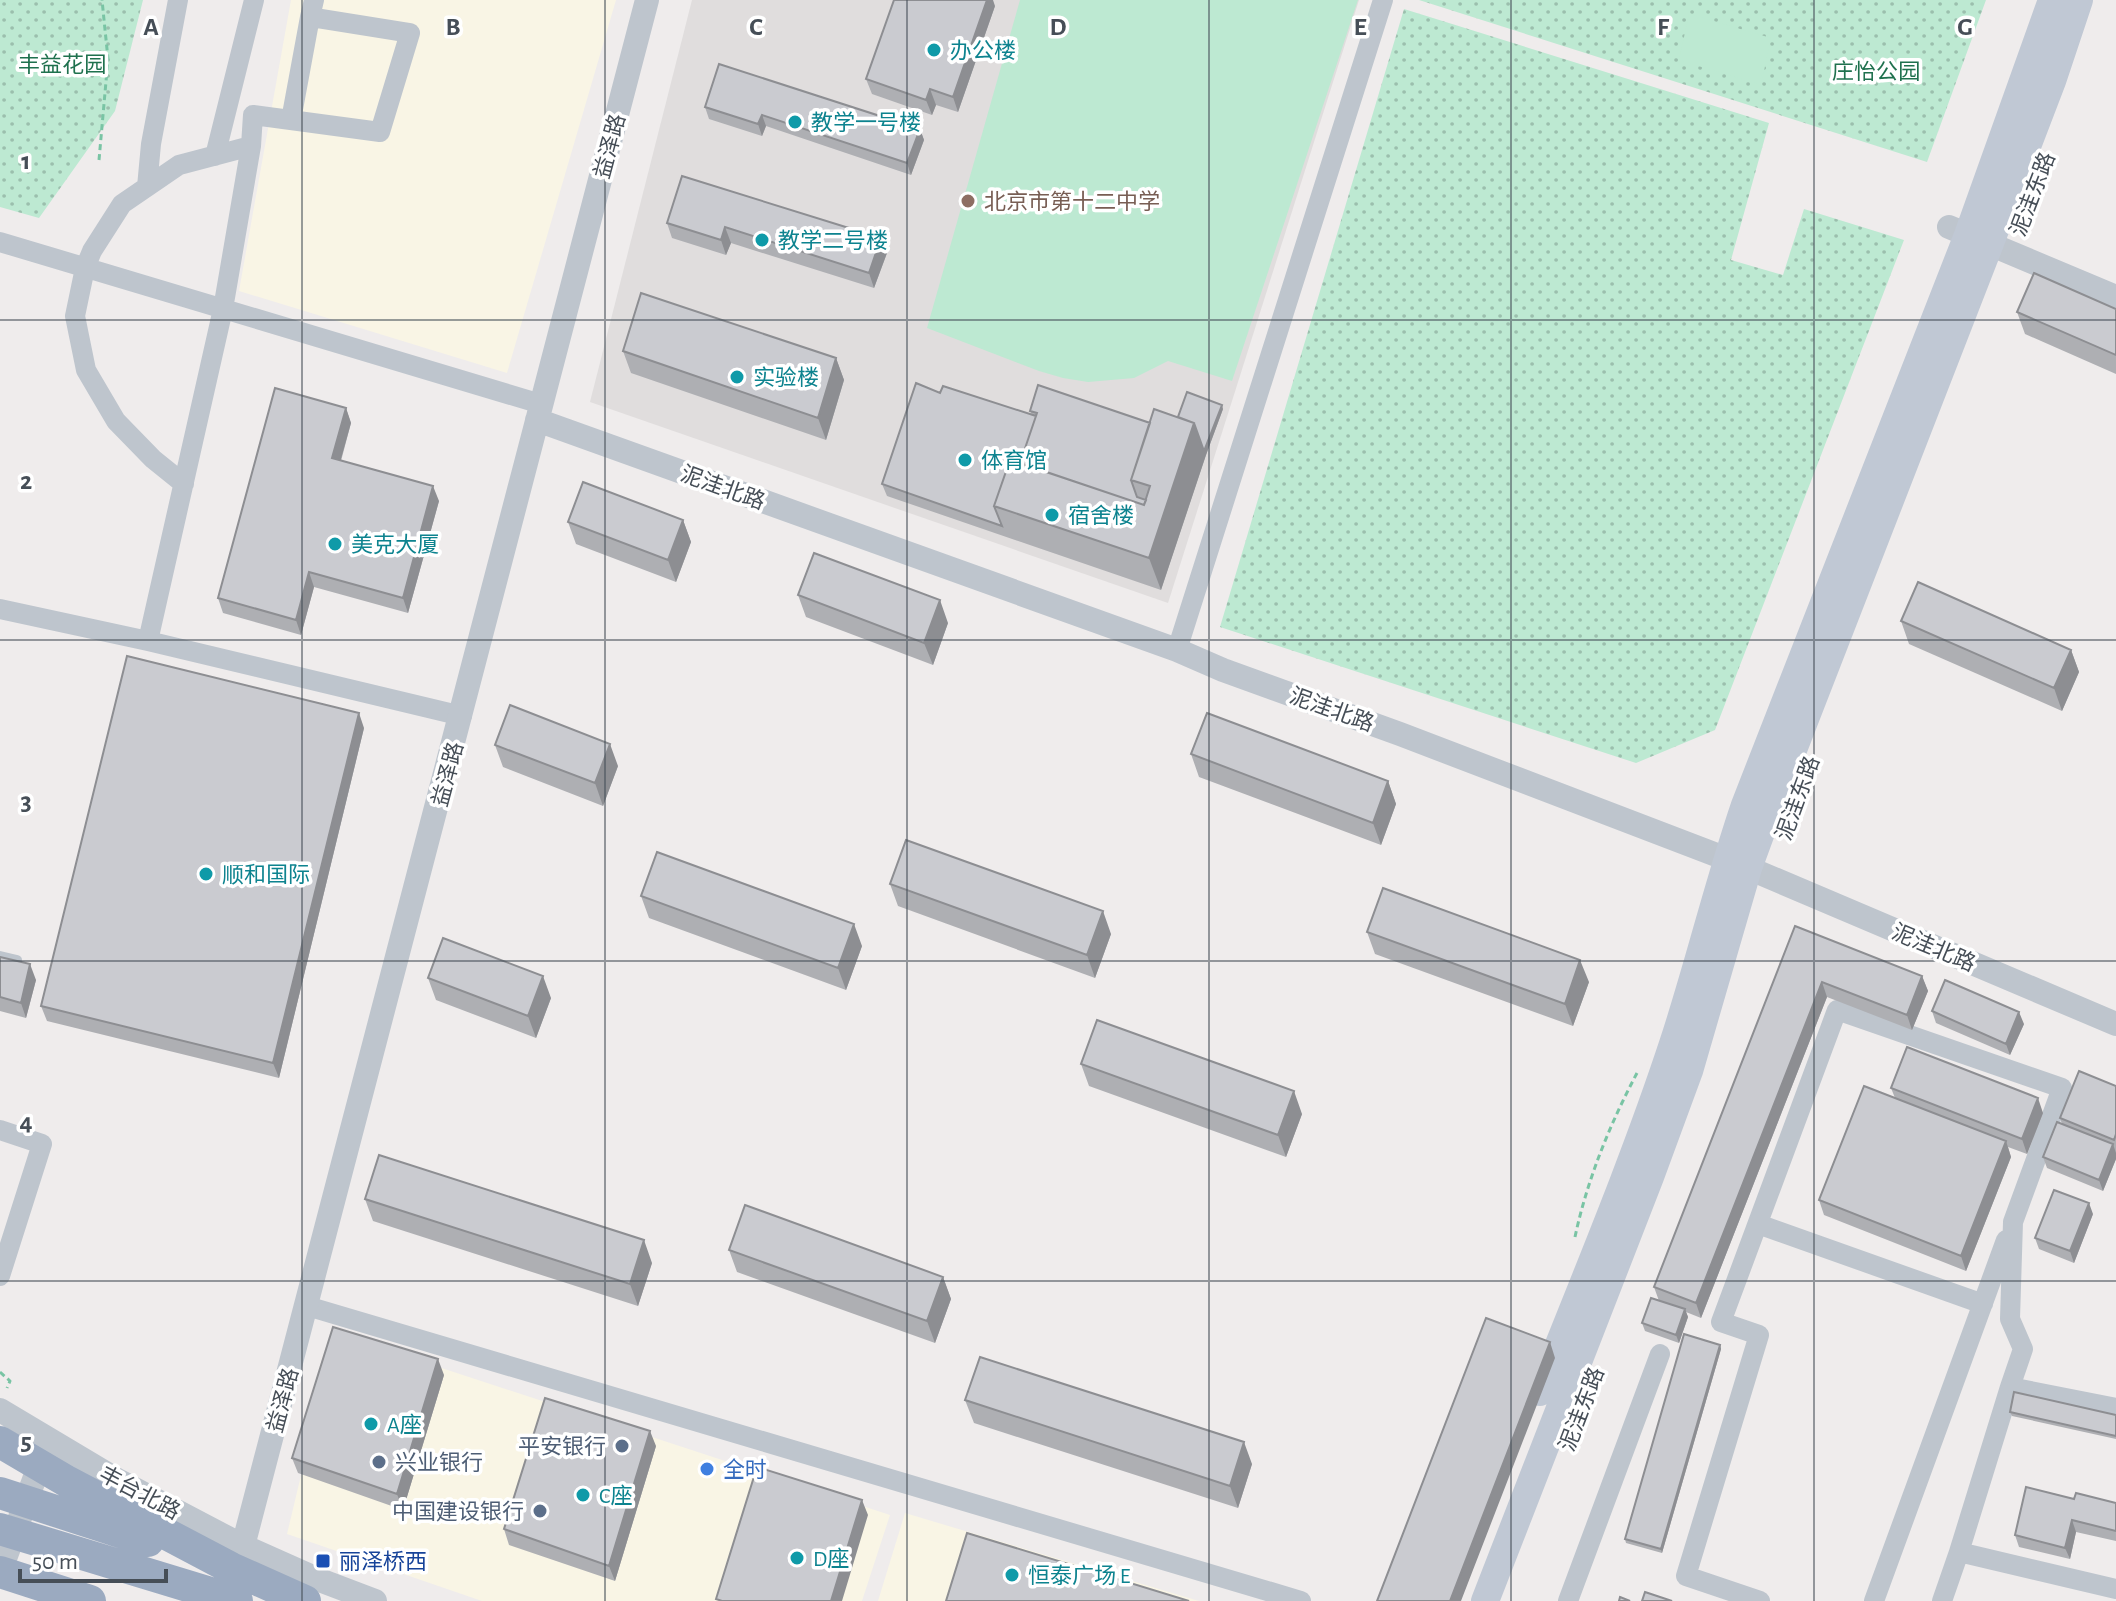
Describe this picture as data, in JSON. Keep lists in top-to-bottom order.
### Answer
{
  "streets": {
    "main road": ["泥洼东路"],
    "street": ["益泽路", "泥洼北路", "丰台北路"]
  },
  "crossings": [
    ["益泽路", "泥洼北路"],
    ["益泽路", "丰台北路"],
    ["泥洼东路", "泥洼北路"]
  ],
  "parks": ["丰益花园", "庄怡公园"],
  "places": {
    "other": [
      "办公楼",
      "教学一号楼",
      "北京市第十二中学",
      "教学二号楼",
      "实验楼",
      "体育馆",
      "宿舍楼",
      "美克大厦",
      "顺和国际",
      "A座",
      "平安银行",
      "兴业银行",
      "全时",
      "C座",
      "中国建设银行",
      "D座",
      "恒泰广场 E"
    ],
    "transit": ["丽泽桥西"]
  },
  "scale_bar": "50 m",
  "grid": {
    "columns": [
      "A",
      "B",
      "C",
      "D",
      "E",
      "F",
      "G"
    ],
    "rows": [
      "1",
      "2",
      "3",
      "4",
      "5"
    ]
  }
}
